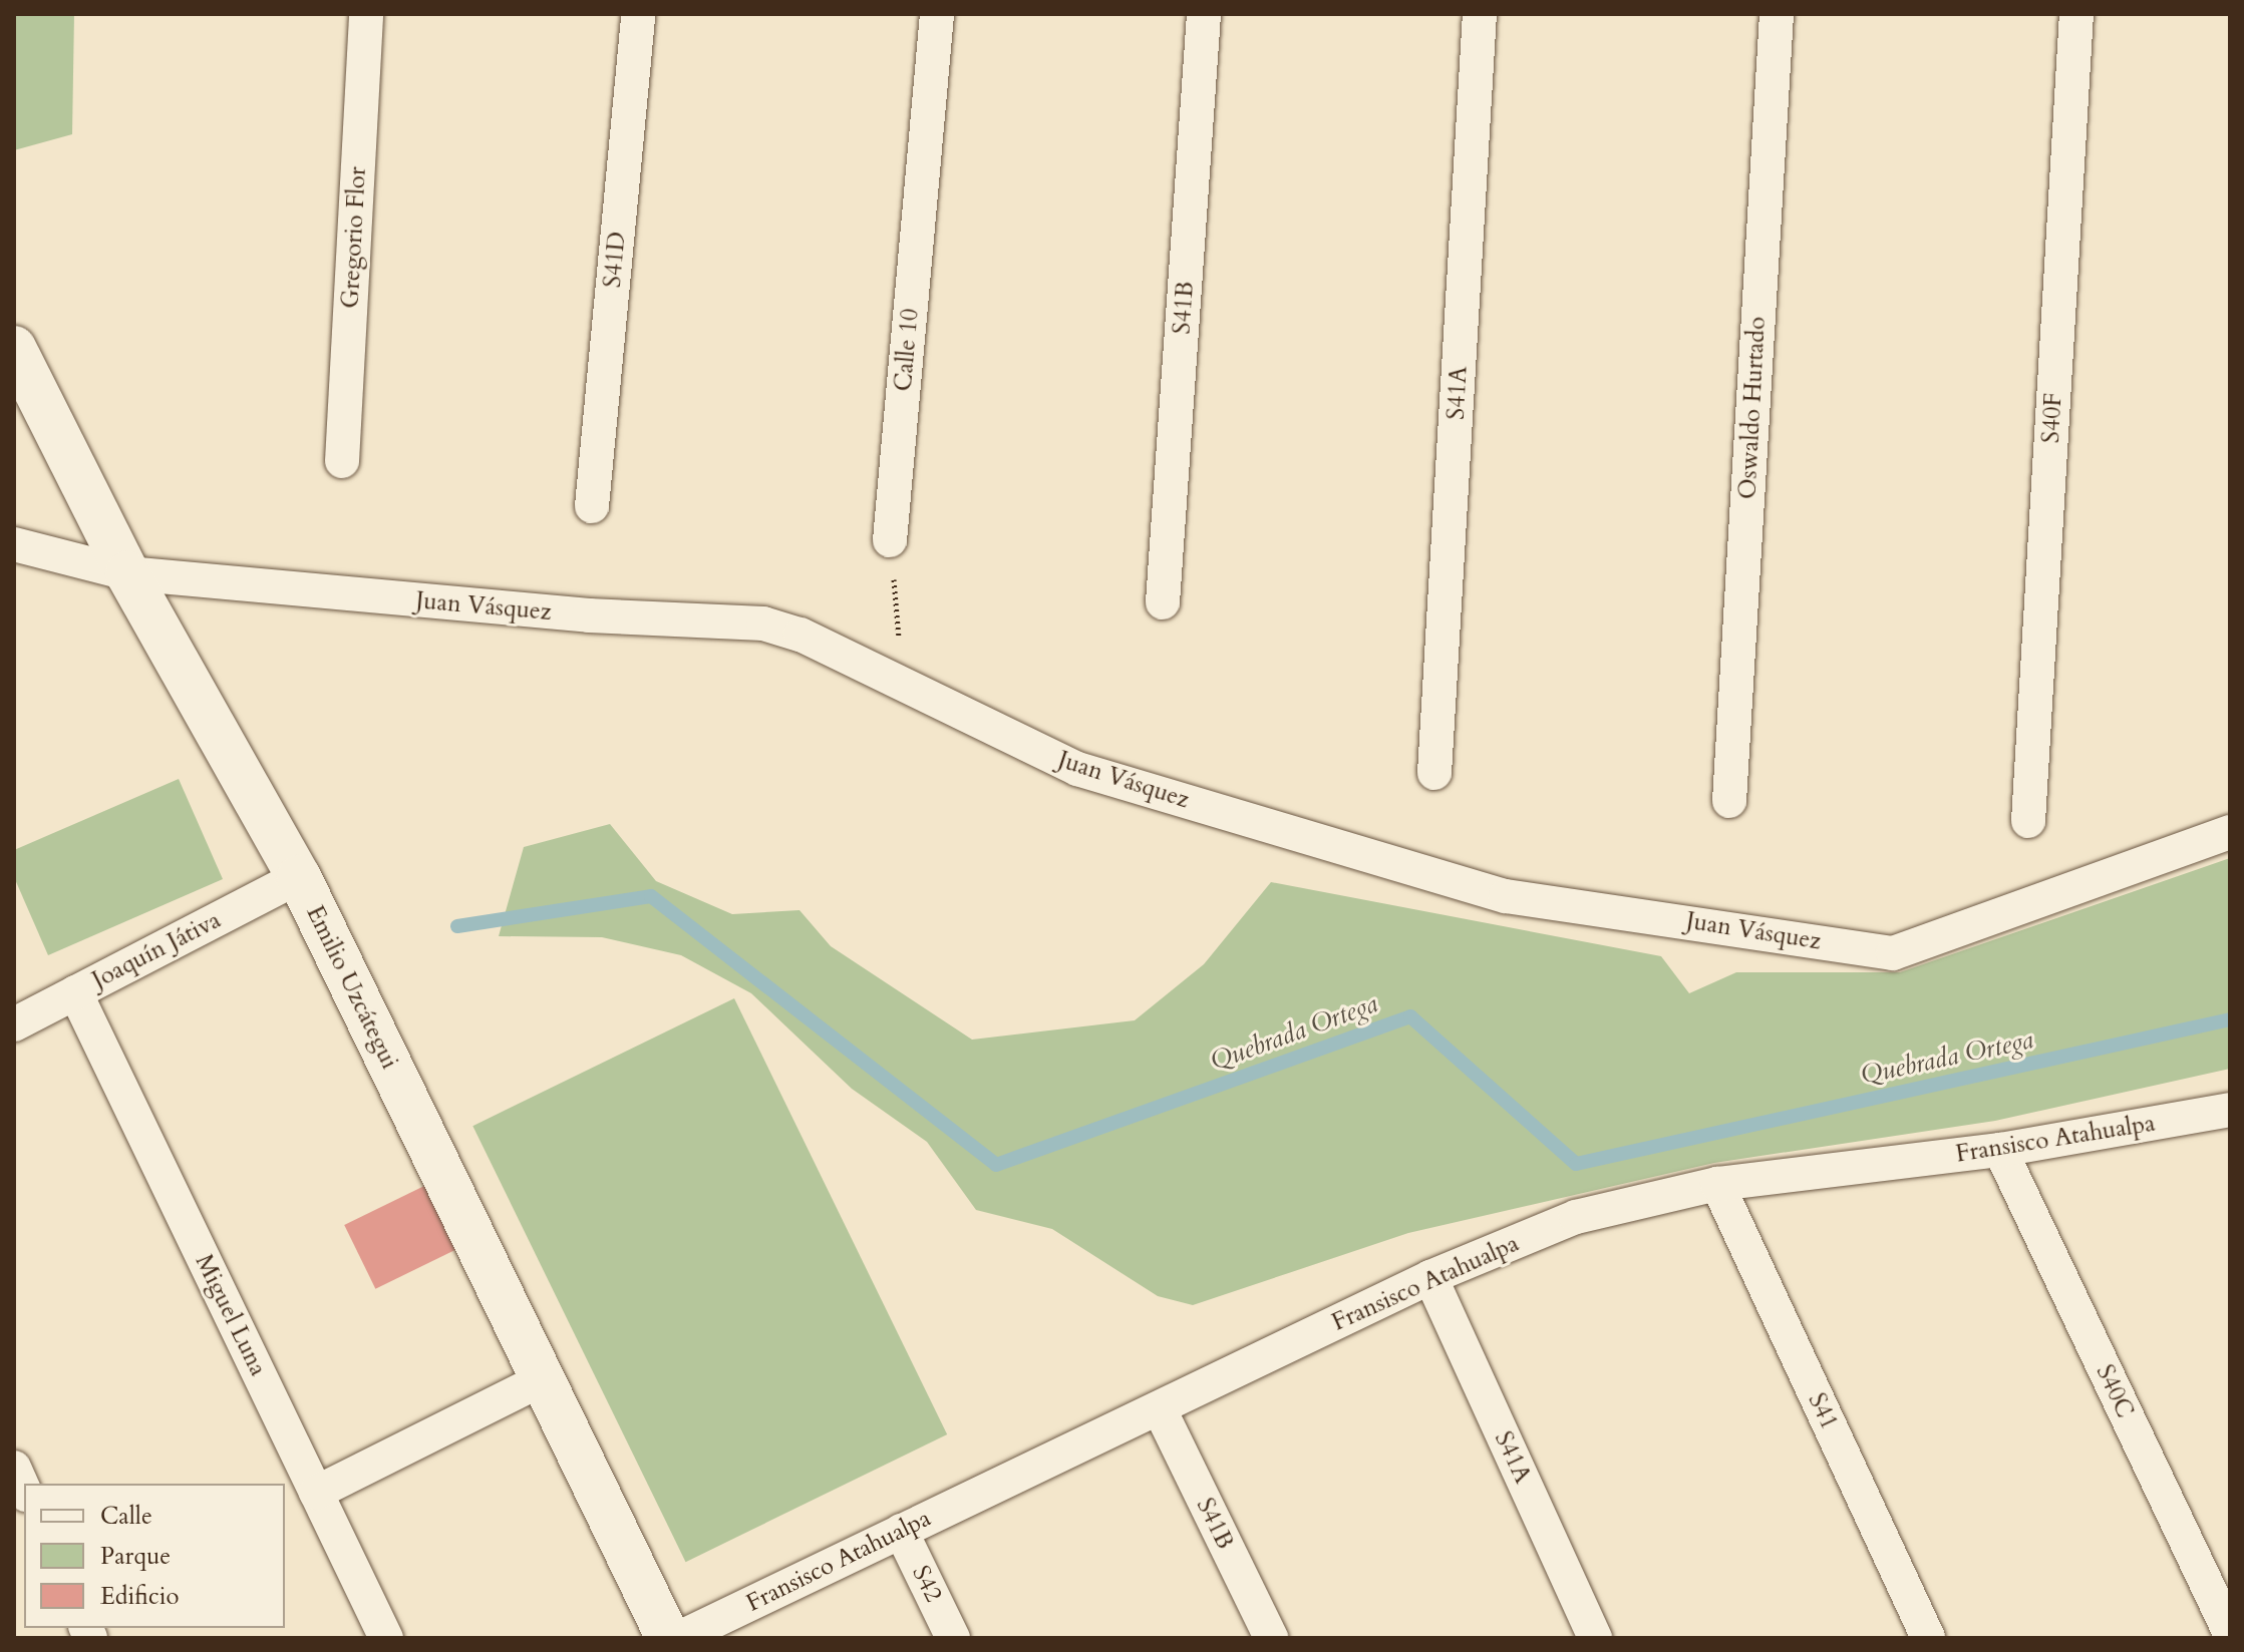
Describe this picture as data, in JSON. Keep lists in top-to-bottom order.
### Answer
{
  "streets": {
    "street": [
      "Gregorio Flor",
      "S41D",
      "S41B",
      "Calle 10",
      "S41A",
      "Oswaldo Hurtado",
      "S40F",
      "Juan Vásquez",
      "Joaquín Játiva",
      "Emilio Uzcátegui",
      "Fransisco Atahualpa",
      "Miguel Luna",
      "S40C",
      "S41",
      "S42"
    ]
  },
  "crossings": [
    ["S41B", "Fransisco Atahualpa"],
    ["S41A", "Fransisco Atahualpa"],
    ["Juan Vásquez", "Emilio Uzcátegui"],
    ["Joaquín Játiva", "Emilio Uzcátegui"],
    ["Joaquín Játiva", "Miguel Luna"],
    ["Fransisco Atahualpa", "S40C"],
    ["Fransisco Atahualpa", "S41"],
    ["Fransisco Atahualpa", "S42"]
  ],
  "water": ["Quebrada Ortega"],
  "legend": ["Calle", "Parque", "Edificio"]
}
